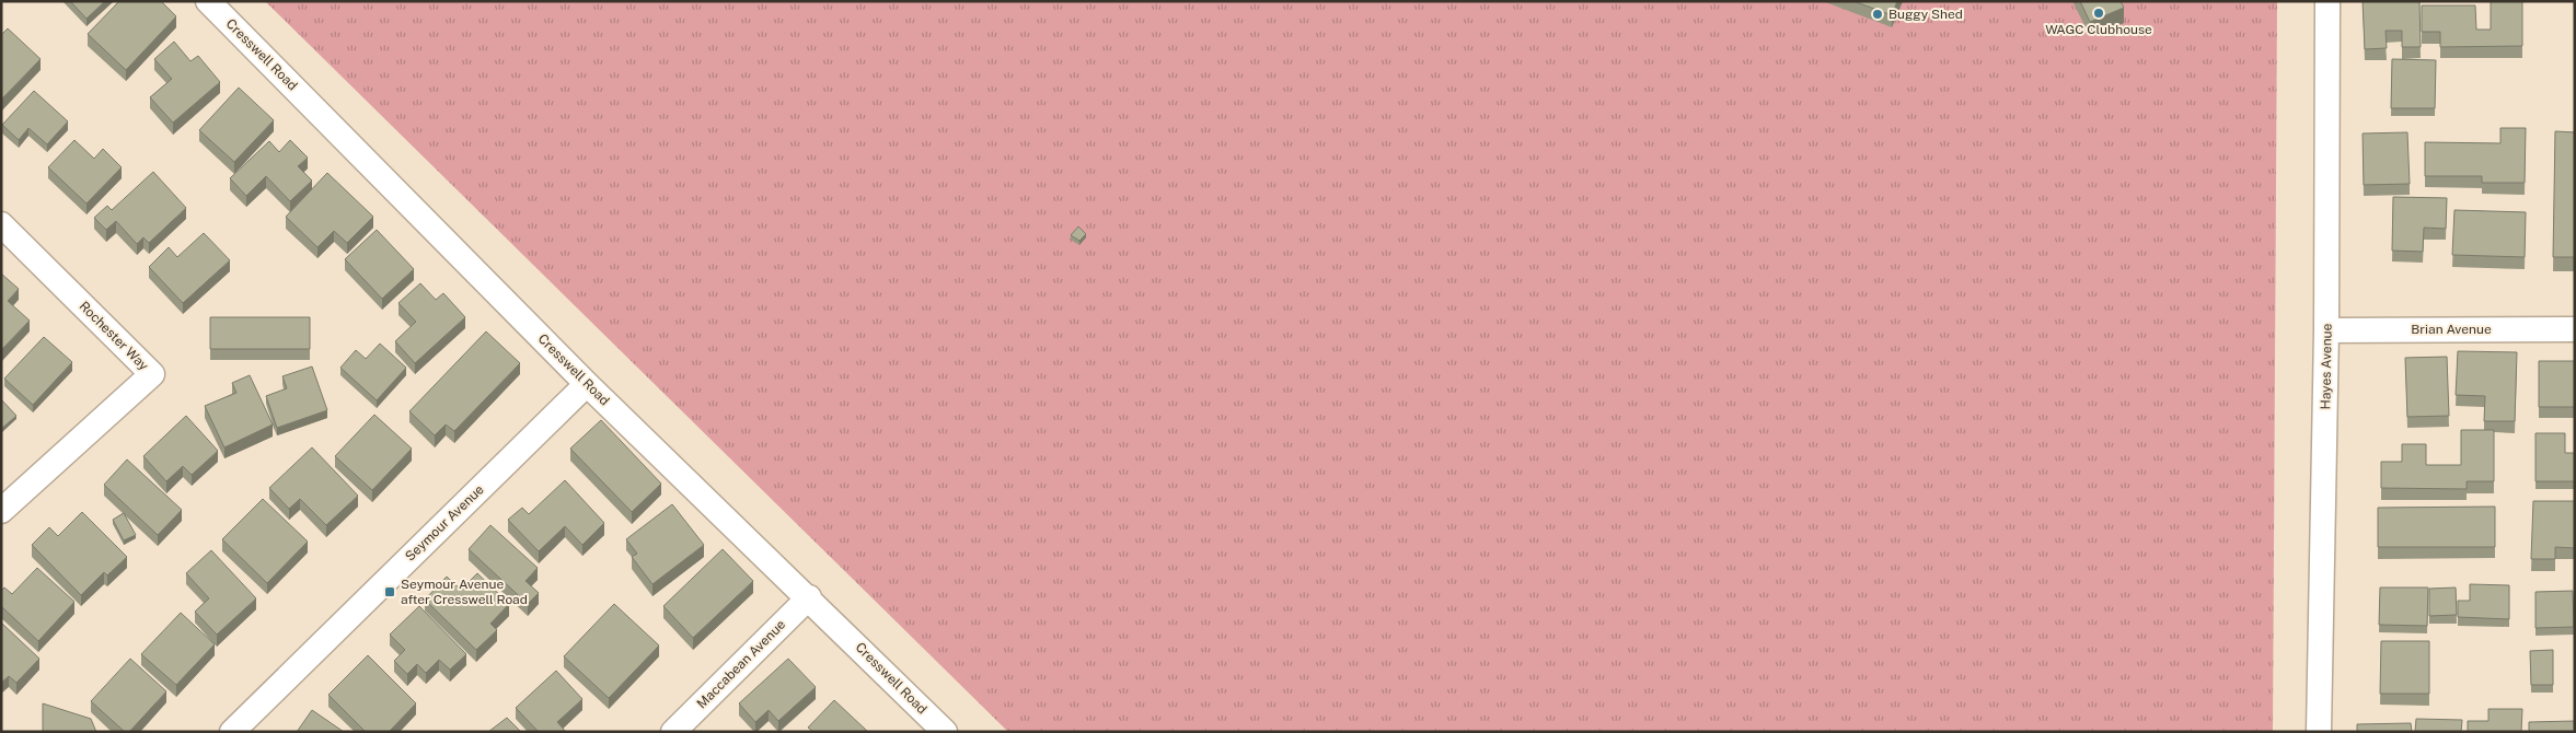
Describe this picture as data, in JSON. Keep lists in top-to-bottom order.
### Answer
{
  "streets": {
    "street": [
      "Cresswell Road",
      "Brian Avenue",
      "Rochester Way",
      "Hayes Avenue",
      "Seymour Avenue",
      "Maccabean Avenue"
    ]
  },
  "crossings": [
    ["Cresswell Road", "Seymour Avenue"],
    ["Cresswell Road", "Maccabean Avenue"],
    ["Brian Avenue", "Hayes Avenue"]
  ],
  "places": {
    "other": ["WAGC Clubhouse", "Buggy Shed"],
    "transit": ["Seymour Avenue after Cresswell Road"]
  }
}
